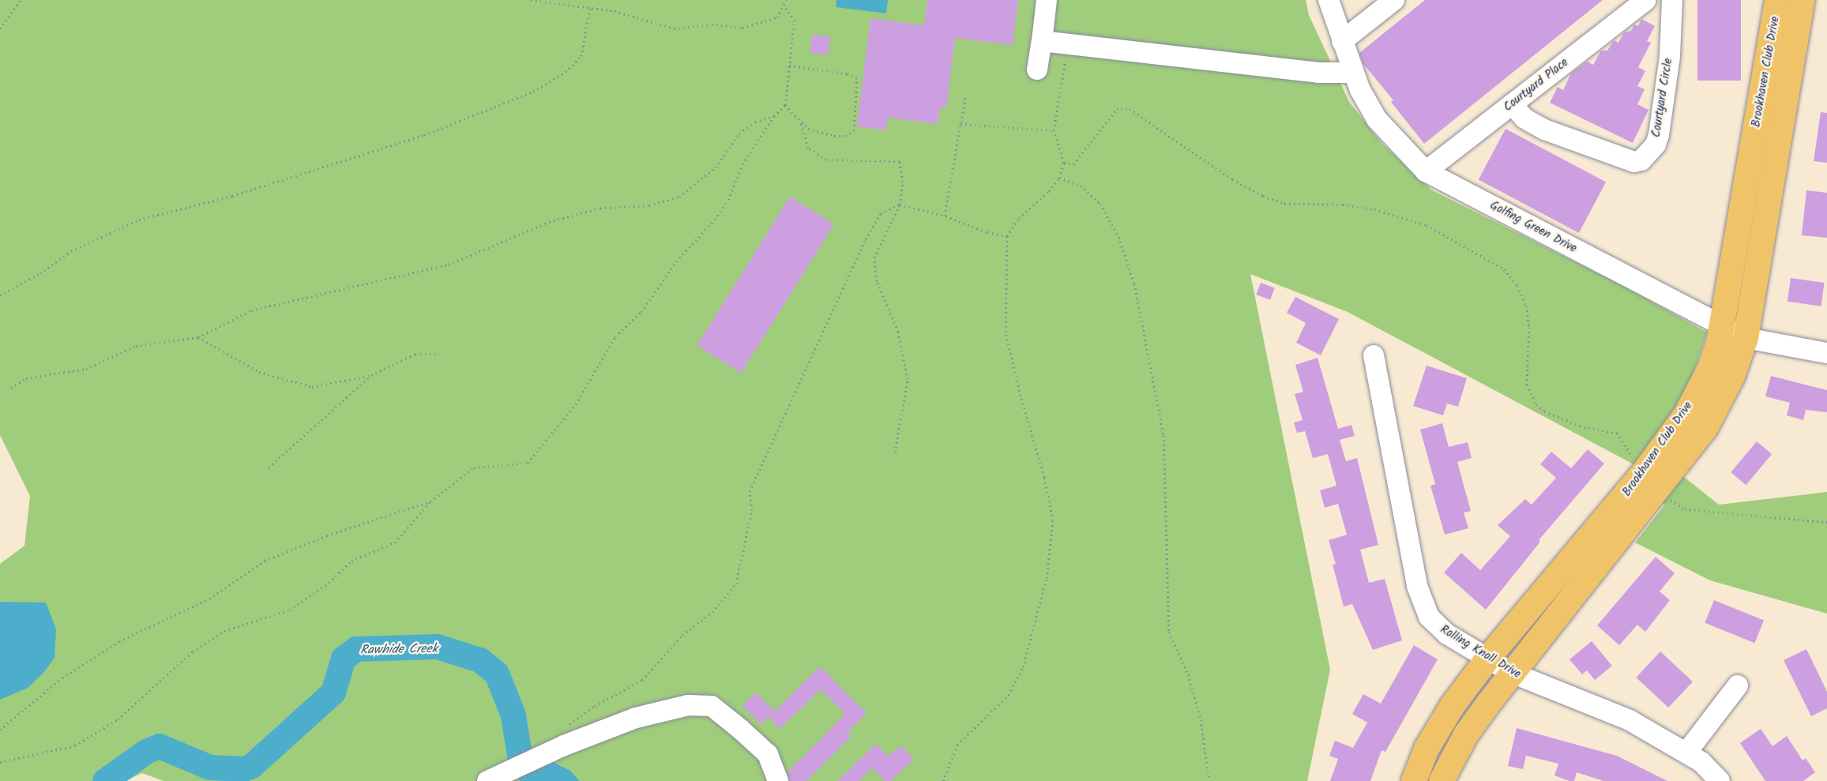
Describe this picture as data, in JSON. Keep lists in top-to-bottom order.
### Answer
{
  "streets": {
    "main road": ["Brookhaven Club Drive"],
    "street": [
      "Courtyard Place",
      "Courtyard Circle",
      "Golfing Green Drive",
      "Rolling Knoll Drive"
    ]
  },
  "crossings": [
    ["Brookhaven Club Drive", "Golfing Green Drive"],
    ["Brookhaven Club Drive", "Rolling Knoll Drive"],
    ["Courtyard Place", "Courtyard Circle"],
    ["Courtyard Place", "Golfing Green Drive"]
  ],
  "water": ["Rawhide Creek"]
}
